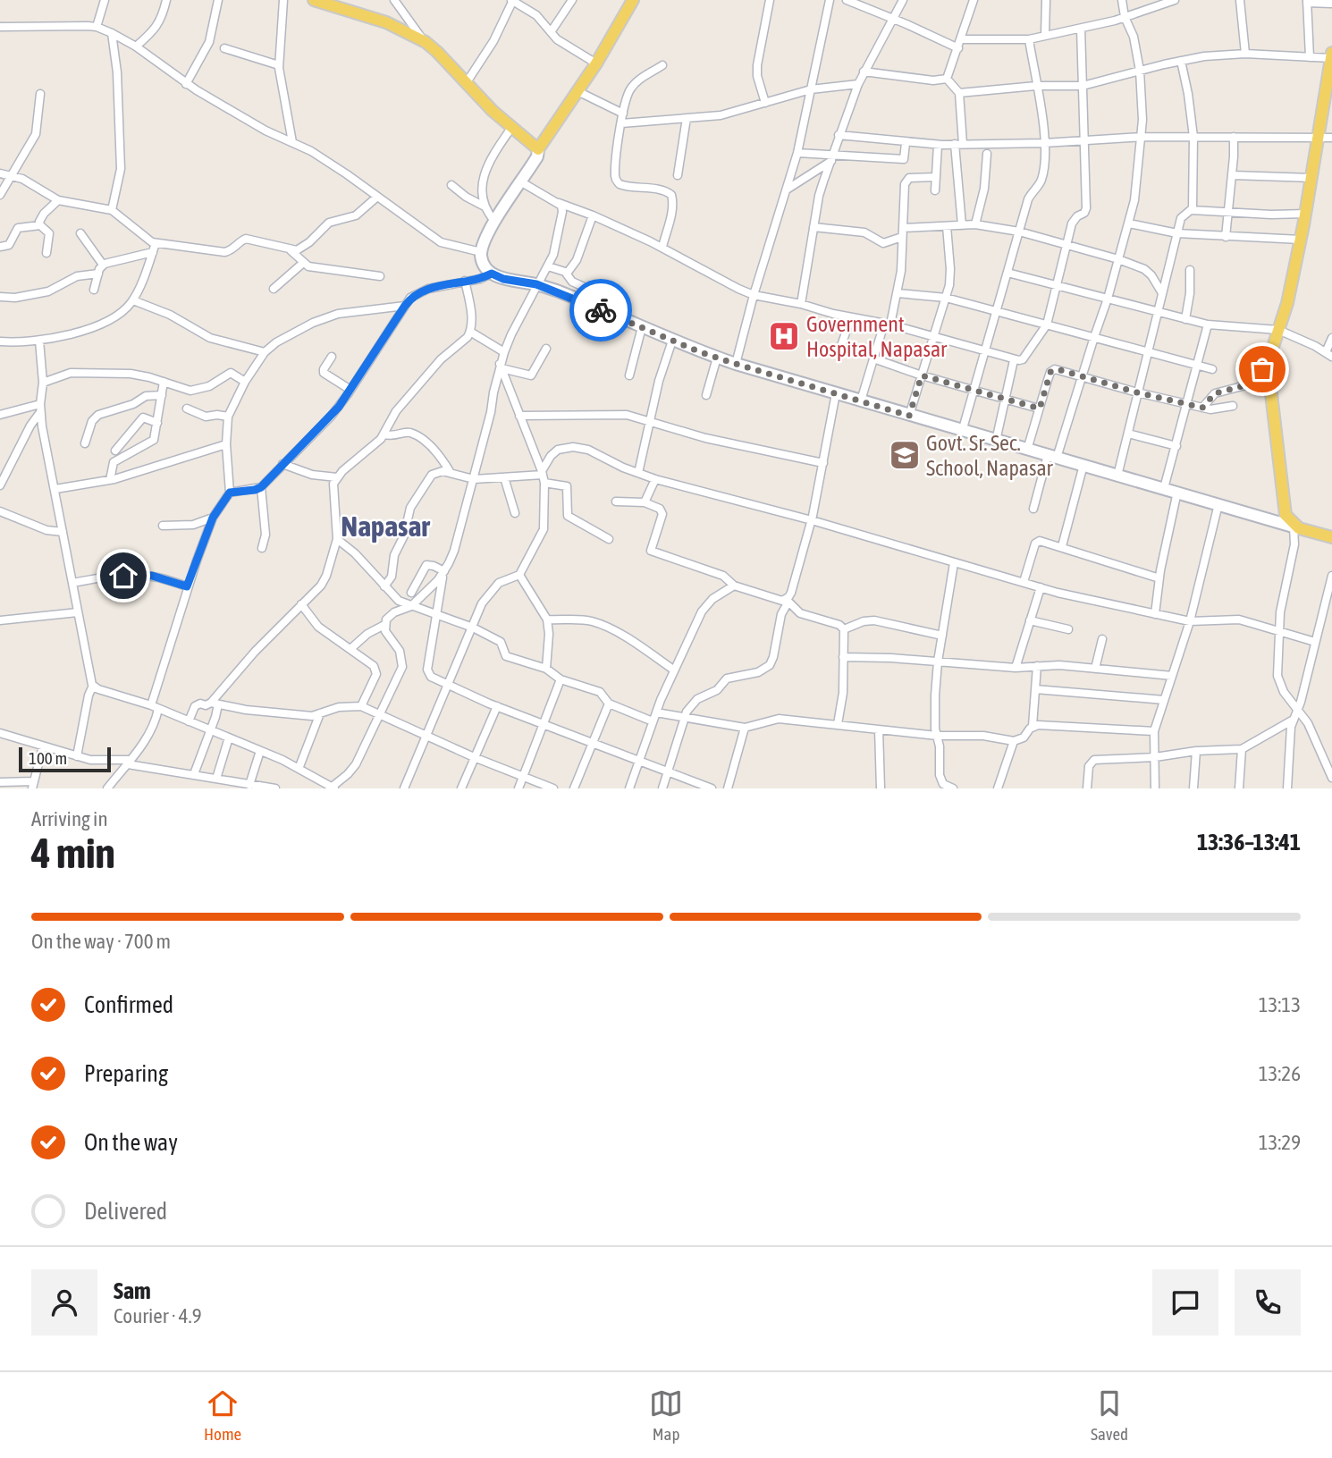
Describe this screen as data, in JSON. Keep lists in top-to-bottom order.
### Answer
{
  "districts": ["Napasar"],
  "places": {
    "hospital": ["Government Hospital, Napasar"],
    "school or university": ["Govt. Sr. Sec. School, Napasar"]
  },
  "scale_bar": "100 m",
  "page": {
    "scale": "100 m",
    "heading": ["4 min", "Arriving in", "13:36–13:41"],
    "panel": ["Sam", "Courier · 4.9"],
    "bar": "On the way · 700 m",
    "list": [
      ["Confirmed", "13:13"],
      ["Preparing", "13:26"],
      ["On the way", "13:29"],
      "Delivered"
    ],
    "tabs": ["Home", "Map", "Saved"]
  }
}
